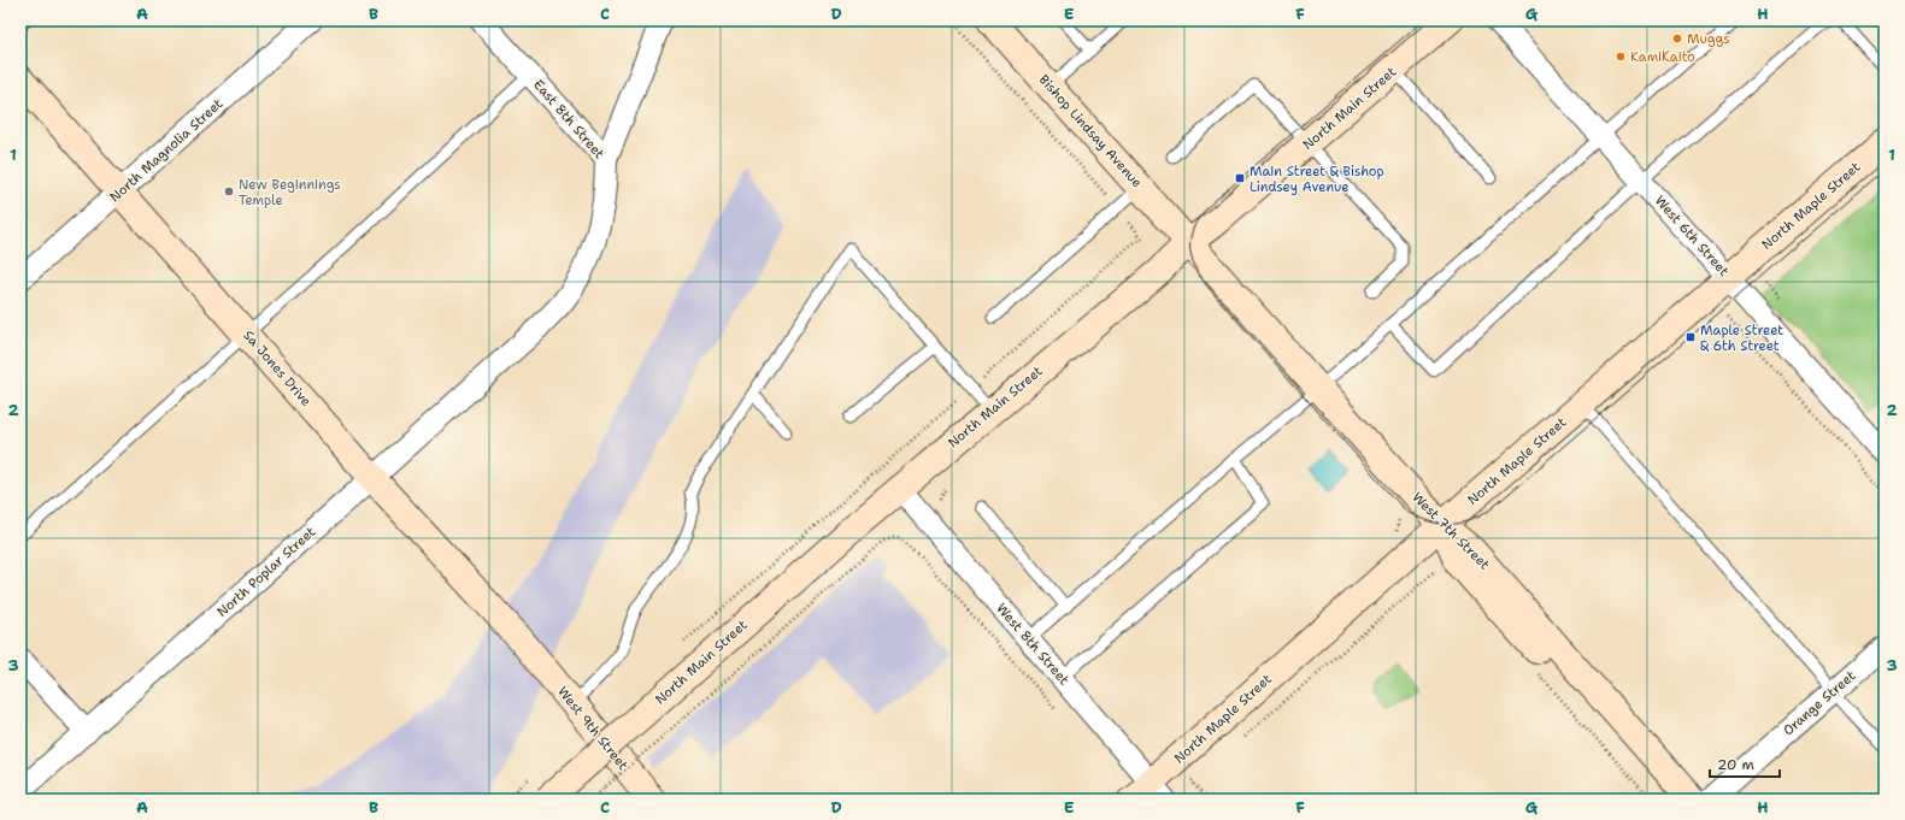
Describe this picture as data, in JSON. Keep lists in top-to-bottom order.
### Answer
{
  "streets": {
    "main road": [
      "North Main Street",
      "Bishop Lindsay Avenue",
      "North Maple Street",
      "Sa Jones Drive",
      "West 7th Street",
      "West 9th Street"
    ],
    "street": [
      "East 8th Street",
      "North Magnolia Street",
      "West 6th Street",
      "North Poplar Street",
      "West 8th Street",
      "Orange Street"
    ]
  },
  "crossings": [
    ["North Main Street", "Bishop Lindsay Avenue"],
    ["North Main Street", "West 7th Street"],
    ["North Main Street", "West 8th Street"],
    ["East 8th Street", "North Poplar Street"],
    ["Bishop Lindsay Avenue", "West 7th Street"],
    ["North Magnolia Street", "Sa Jones Drive"],
    ["North Maple Street", "West 6th Street"],
    ["North Maple Street", "West 7th Street"],
    ["North Maple Street", "West 8th Street"],
    ["Sa Jones Drive", "North Poplar Street"],
    ["Sa Jones Drive", "West 9th Street"]
  ],
  "places": {
    "other": ["Muggs", "KamiKaito", "New Beginnings Temple"],
    "transit": ["Main Street & Bishop Lindsey Avenue", "Maple Street & 6th Street"]
  },
  "scale_bar": "20 m",
  "grid": {
    "columns": [
      "A",
      "B",
      "C",
      "D",
      "E",
      "F",
      "G",
      "H"
    ],
    "rows": ["1", "2", "3"]
  }
}
